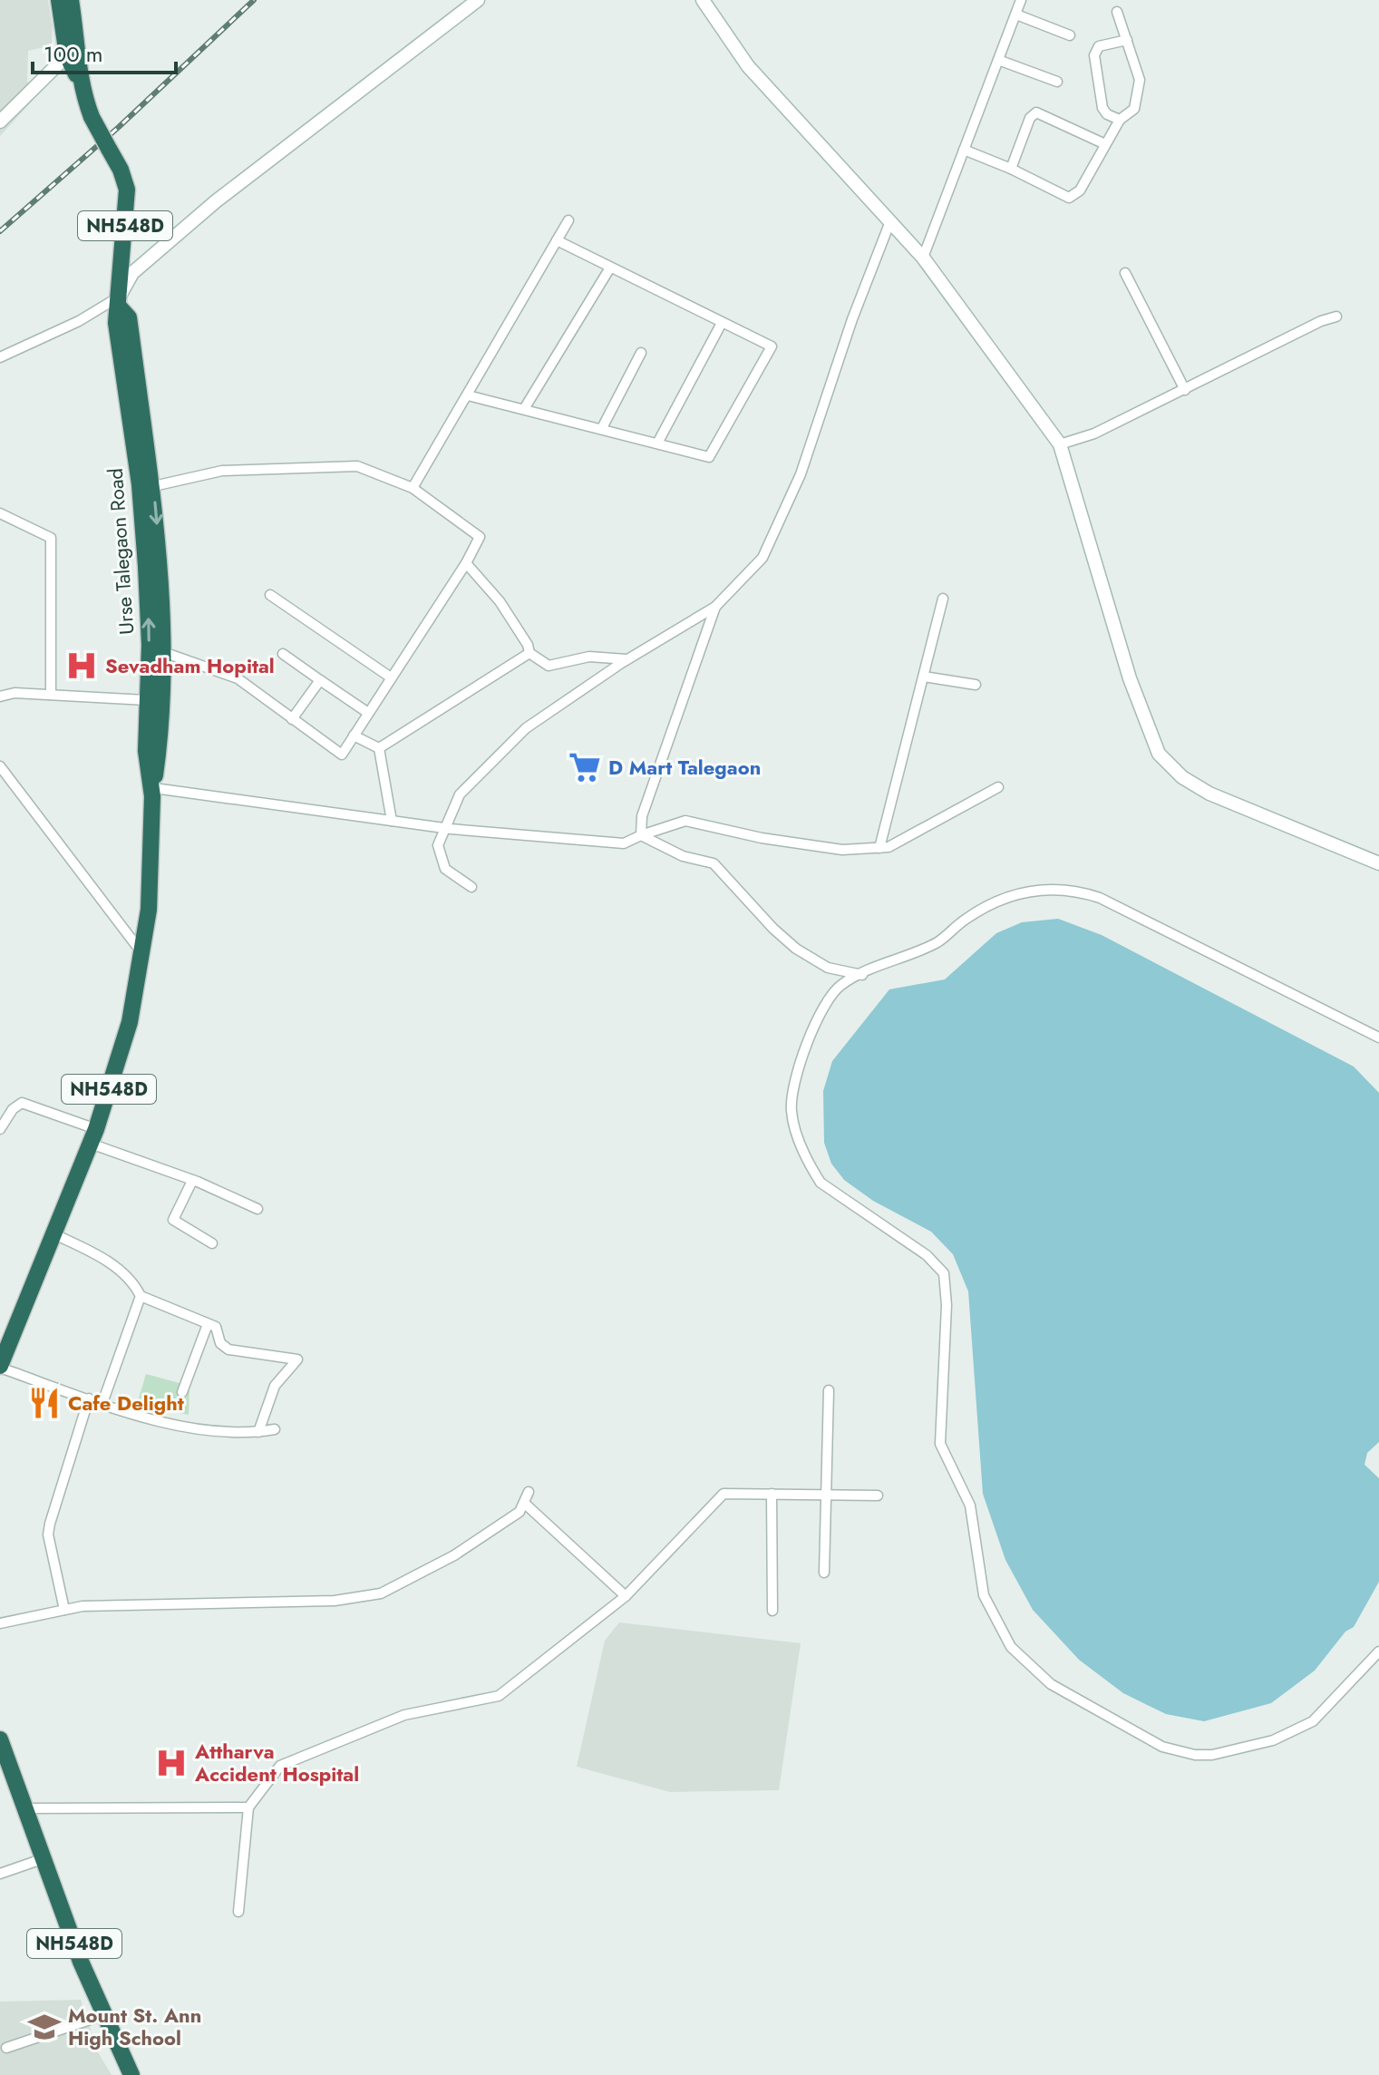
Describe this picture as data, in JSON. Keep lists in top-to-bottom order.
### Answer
{
  "streets": {
    "highway": ["NH548D", "Urse Talegaon Road"]
  },
  "crossings": [
    ["NH548D", "Urse Talegaon Road"]
  ],
  "places": {
    "hospital": ["Sevadham Hopital", "Attharva Accident Hospital"],
    "supermarket": ["D Mart Talegaon"],
    "restaurant": ["Cafe Delight"],
    "school or university": ["Mount St. Ann High School"]
  },
  "scale_bar": "100 m"
}
